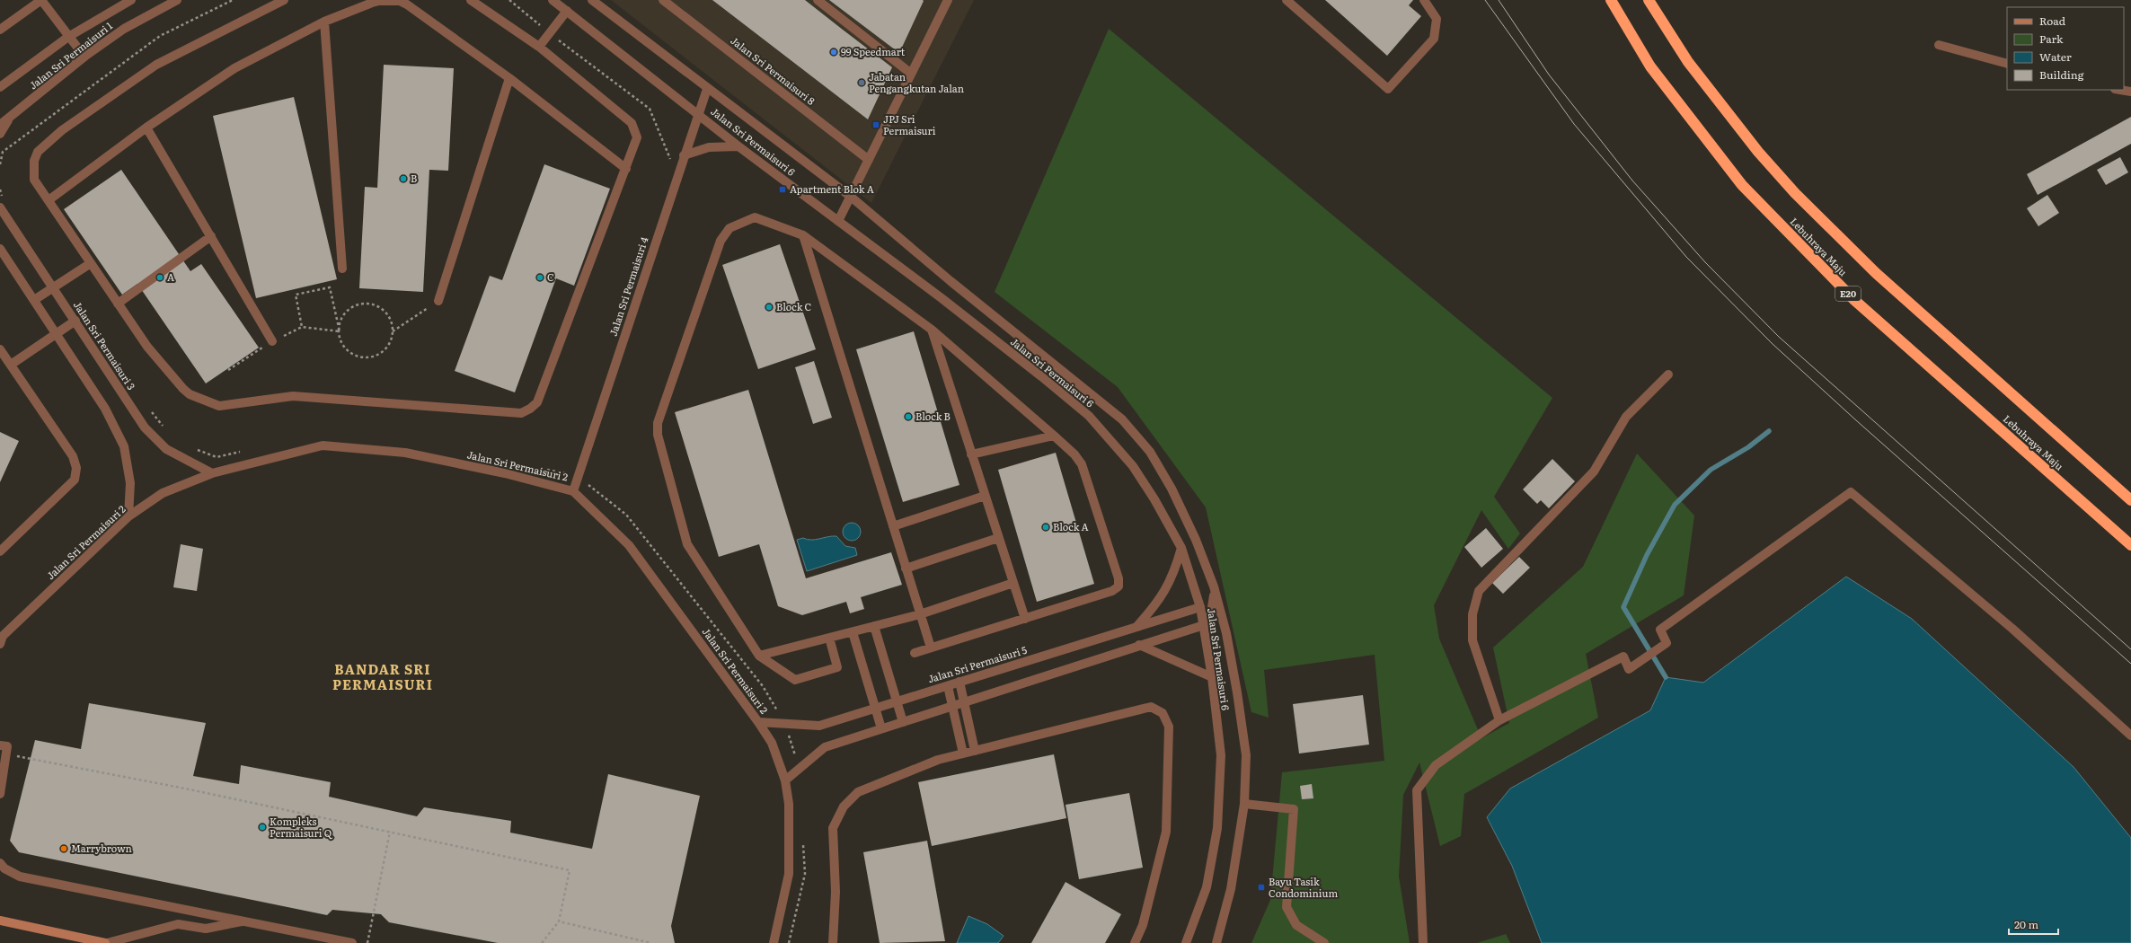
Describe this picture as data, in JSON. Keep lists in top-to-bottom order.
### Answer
{
  "streets": {
    "highway": ["Lebuhraya Maju", "E20"],
    "street": [
      "Jalan Sri Permaisuri 1",
      "Jalan Sri Permaisuri 8",
      "Jalan Sri Permaisuri 6",
      "Jalan Sri Permaisuri 4",
      "Jalan Sri Permaisuri 3",
      "Jalan Sri Permaisuri 2",
      "Jalan Sri Permaisuri 5"
    ]
  },
  "crossings": [
    ["Jalan Sri Permaisuri 6", "Jalan Sri Permaisuri 4"],
    ["Jalan Sri Permaisuri 6", "Jalan Sri Permaisuri 5"],
    ["Jalan Sri Permaisuri 4", "Jalan Sri Permaisuri 2"],
    ["Jalan Sri Permaisuri 3", "Jalan Sri Permaisuri 2"],
    ["Jalan Sri Permaisuri 2", "Jalan Sri Permaisuri 5"]
  ],
  "districts": ["BANDAR SRI PERMAISURI"],
  "places": {
    "other": [
      "99 Speedmart",
      "Jabatan Pengangkutan Jalan",
      "B",
      "A",
      "C",
      "Block C",
      "Block B",
      "Block A",
      "Kompleks Permaisuri Q",
      "Marrybrown"
    ],
    "transit": ["JPJ Sri Permaisuri", "Apartment Blok A", "Bayu Tasik Condominium"]
  },
  "legend": [
    "Road",
    "Park",
    "Water",
    "Building"
  ],
  "scale_bar": "20 m"
}
